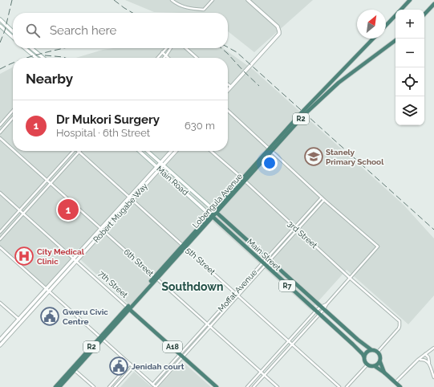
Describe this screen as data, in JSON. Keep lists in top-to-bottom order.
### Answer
{
  "streets": {
    "highway": [
      "R2",
      "Lobengula Avenue",
      "Main Street",
      "7th Street",
      "R7",
      "A18"
    ],
    "street": [
      "Main Road",
      "Robert Mugabe Way",
      "3rd Street",
      "5th Street",
      "6th Street",
      "Moffat Avenue"
    ]
  },
  "crossings": [
    ["Main Road", "Lobengula Avenue"],
    ["Main Road", "Robert Mugabe Way"],
    ["Main Road", "Main Street"],
    ["Lobengula Avenue", "3rd Street"],
    ["Lobengula Avenue", "Main Street"],
    ["Lobengula Avenue", "5th Street"],
    ["Lobengula Avenue", "6th Street"],
    ["Lobengula Avenue", "7th Street"],
    ["Robert Mugabe Way", "5th Street"],
    ["Robert Mugabe Way", "6th Street"],
    ["Robert Mugabe Way", "7th Street"],
    ["3rd Street", "Main Street"],
    ["3rd Street", "Moffat Avenue"],
    ["Main Street", "Moffat Avenue"],
    ["5th Street", "Moffat Avenue"],
    ["6th Street", "Moffat Avenue"],
    ["7th Street", "Moffat Avenue"]
  ],
  "districts": ["Southdown"],
  "places": {
    "school or university": ["Stanely Primary School"],
    "hospital": ["City Medical Clinic"],
    "public building": ["Gweru Civic Centre", "Jenidah court"]
  },
  "north": "top right",
  "page": {
    "map_buttons": ["+", "−"],
    "search": "Search here",
    "heading": "Nearby",
    "list": [
      {
        "mark": "1",
        "name": "Dr Mukori Surgery",
        "note": "Hospital · 6th Street",
        "value": "630 m"
      }
    ],
    "pins": "1"
  }
}
